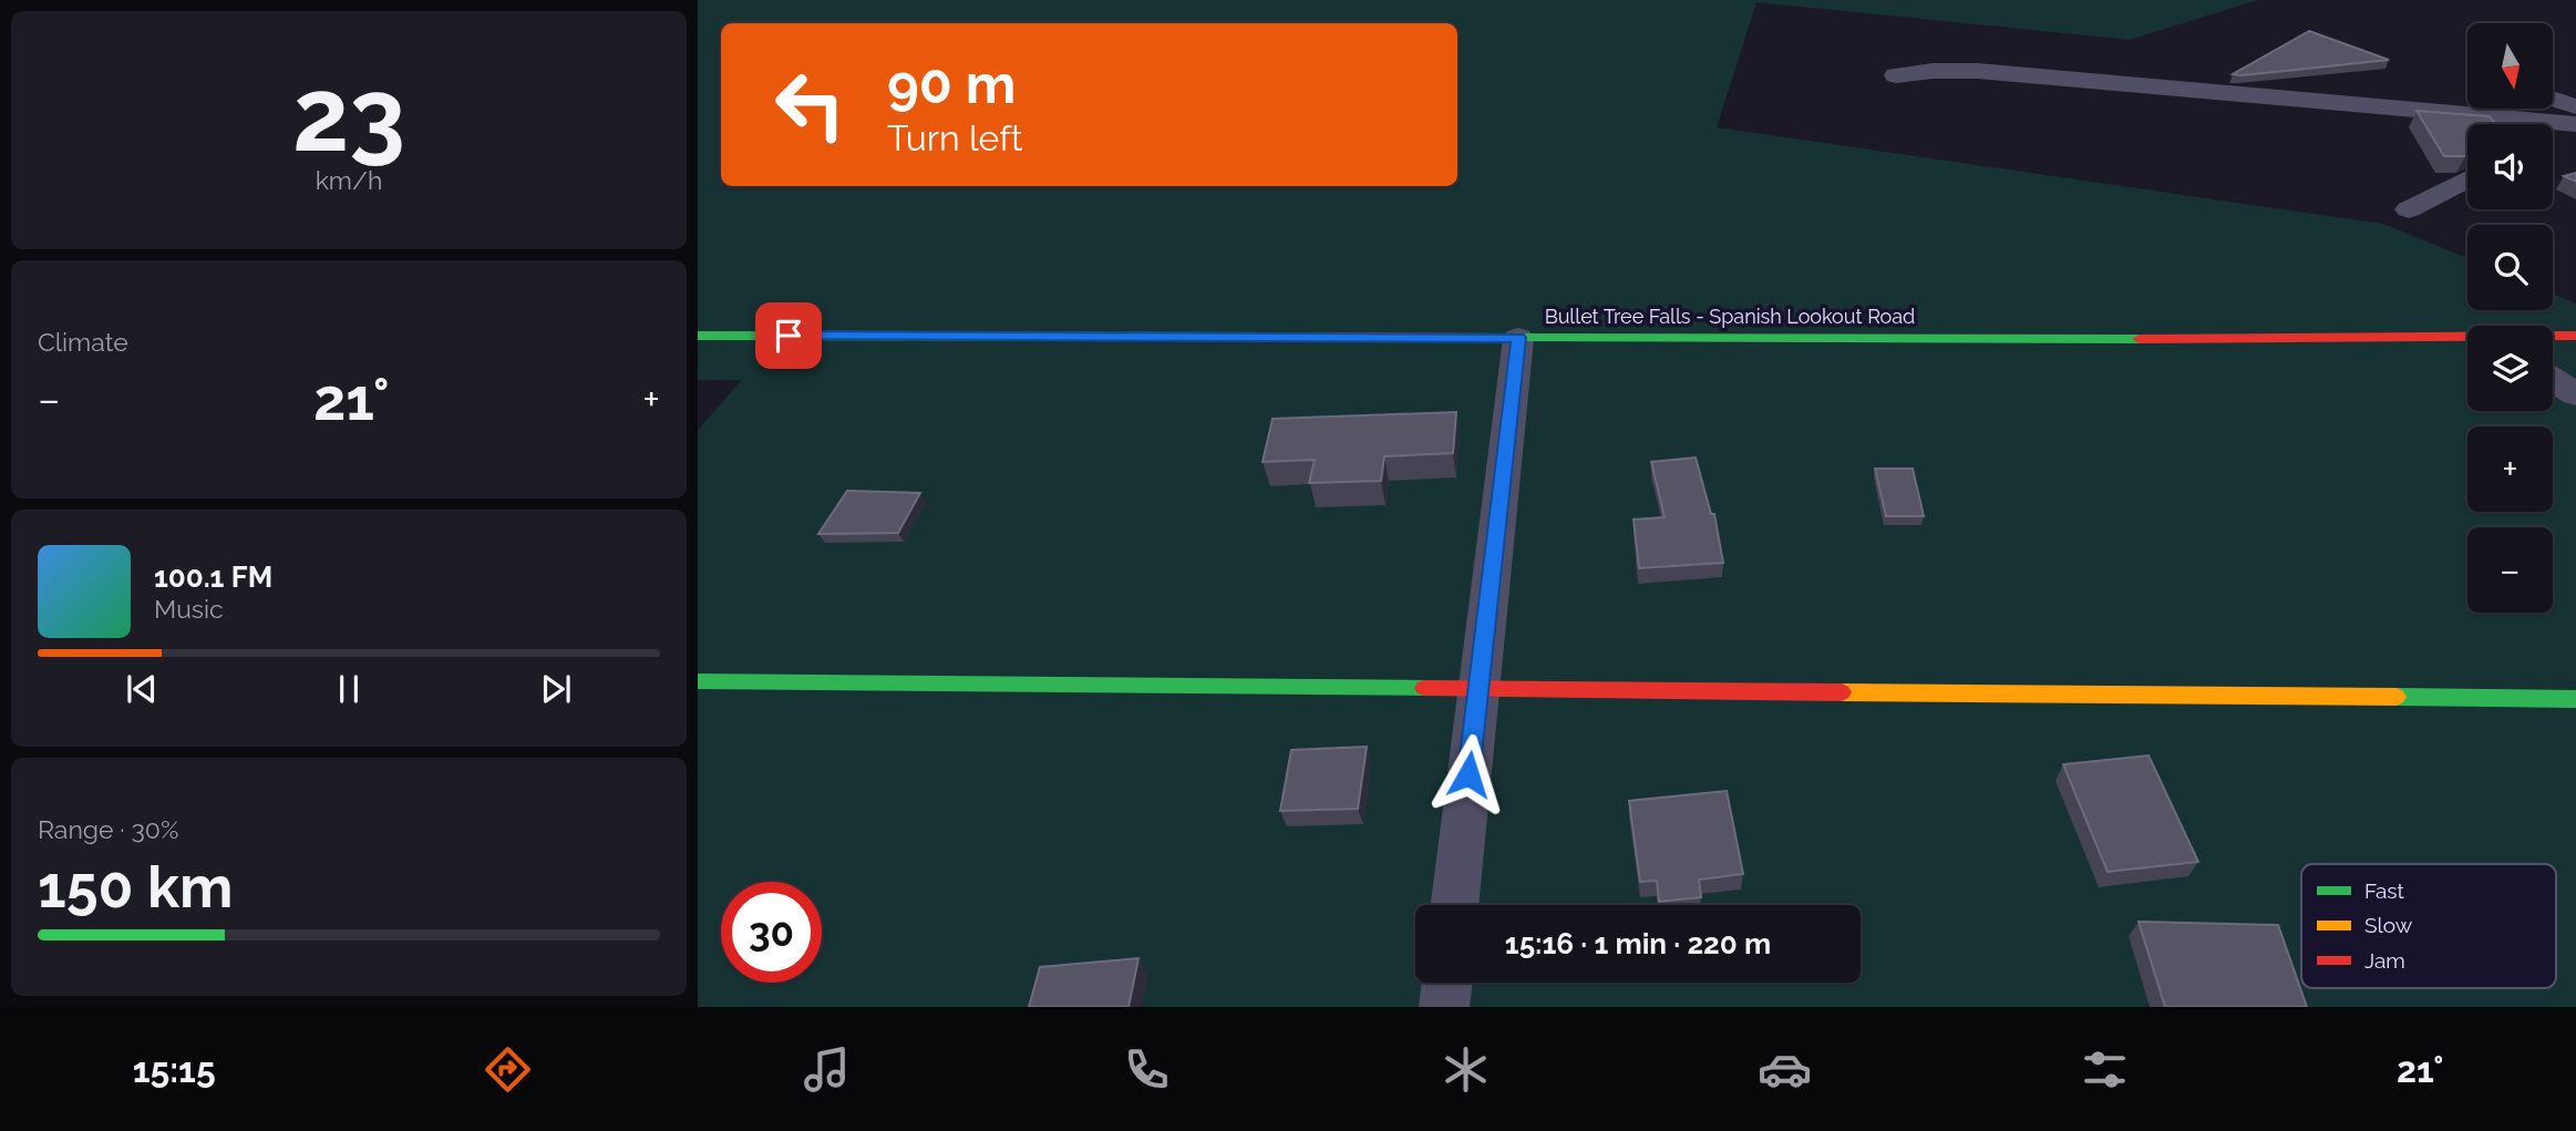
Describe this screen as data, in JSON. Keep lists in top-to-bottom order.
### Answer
{
  "streets": {
    "main road": ["Bullet Tree Falls - Spanish Lookout Road"]
  },
  "legend": ["Fast", "Slow", "Jam"],
  "north": "bottom",
  "page": {
    "tile": [
      ["23", "km/h"],
      "Climate",
      ["Range · 30%", "150 km"]
    ],
    "map_buttons": ["+", "−"],
    "turn": ["90 m", "Turn left"],
    "heat": ["−", "21°", "+"],
    "song": ["100.1 FM", "Music"],
    "limit": "30",
    "trip": "15:16 · 1 min · 220 m",
    "tabs": ["15:15", "21°"]
  }
}
